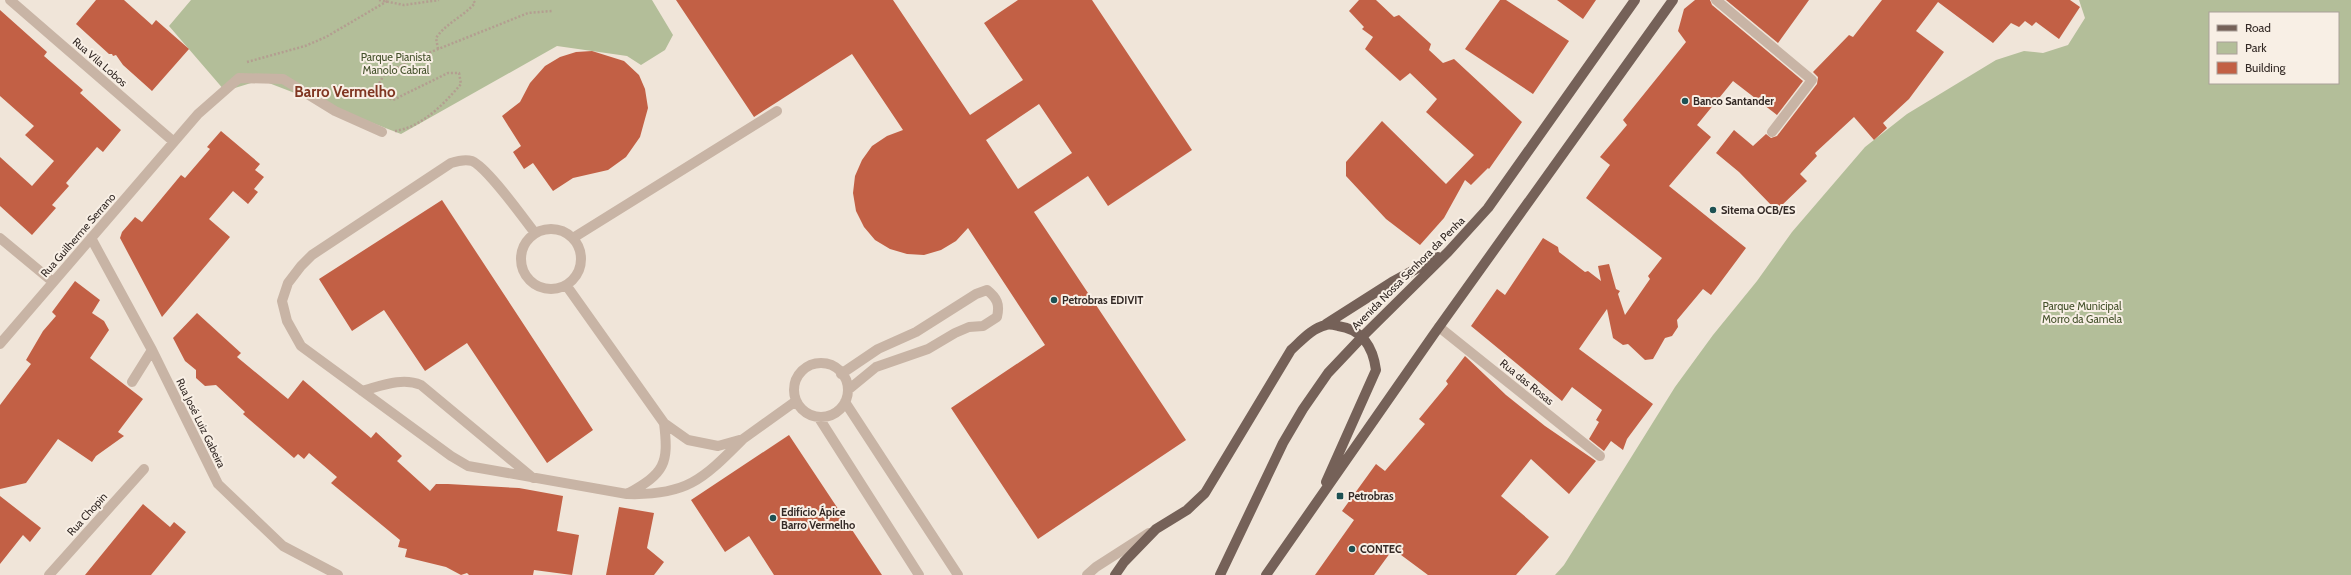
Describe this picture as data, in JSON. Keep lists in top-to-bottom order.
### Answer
{
  "streets": {
    "main road": ["Avenida Nossa Senhora da Penha"],
    "street": [
      "Rua Vila Lobos",
      "Rua Guilherme Serrano",
      "Rua das Rosas",
      "Rua José Luiz Gabeira",
      "Rua Chopin"
    ]
  },
  "crossings": [
    ["Rua Vila Lobos", "Rua Guilherme Serrano"],
    ["Rua Guilherme Serrano", "Rua José Luiz Gabeira"]
  ],
  "districts": ["Barro Vermelho"],
  "parks": ["Parque Pianista Manolo Cabral", "Parque Municipal Morro da Gamela"],
  "places": {
    "other": [
      "Banco Santander",
      "Sitema OCB/ES",
      "Petrobras EDIVIT",
      "Edifício Ápice Barro Vermelho",
      "CONTEC"
    ],
    "transit": ["Petrobras"]
  },
  "legend": ["Road", "Park", "Building"]
}
